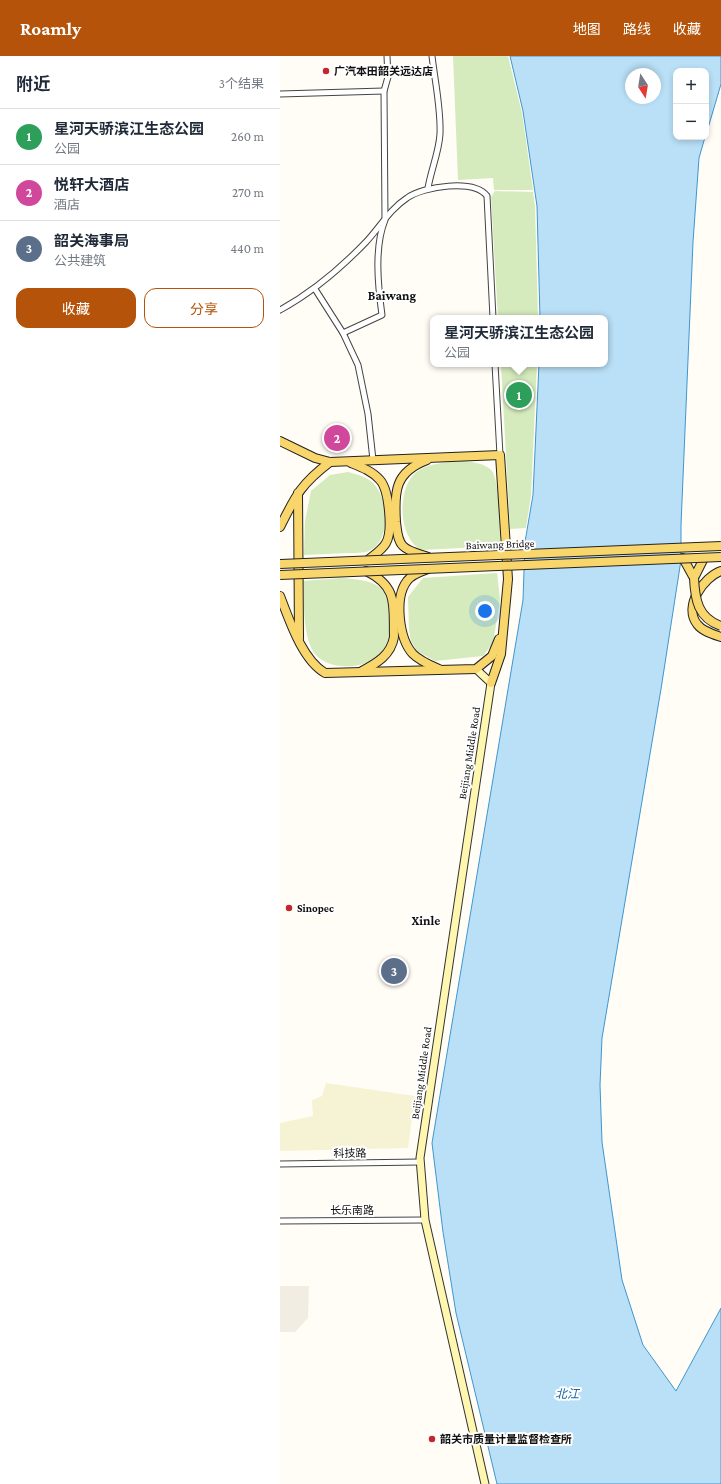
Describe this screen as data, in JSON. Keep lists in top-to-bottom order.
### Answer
{
  "streets": {
    "main road": ["Baiwang Bridge"],
    "street": ["Beijiang Middle Road", "科技路", "长乐南路"]
  },
  "crossings": [
    ["Beijiang Middle Road", "科技路"],
    ["Beijiang Middle Road", "长乐南路"]
  ],
  "districts": ["Baiwang", "Xinle"],
  "water": ["北江"],
  "places": ["广汽本田韶关远达店", "Sinopec", "韶关市质量计量监督检查所"],
  "north": "bottom",
  "page": {
    "header": "Roamly",
    "nav": ["地图", "路线", "收藏"],
    "heading": ["附近", "3个结果"],
    "map_buttons": ["+", "−"],
    "list": [
      {
        "mark": "1",
        "name": "星河天骄滨江生态公园",
        "note": "公园",
        "value": "260 m"
      },
      {
        "mark": "2",
        "name": "悦轩大酒店",
        "note": "酒店",
        "value": "270 m"
      },
      {
        "mark": "3",
        "name": "韶关海事局",
        "note": "公共建筑",
        "value": "440 m"
      }
    ],
    "buttons": ["收藏", "分享"],
    "popup": ["星河天骄滨江生态公园", "公园"],
    "pins": ["1", "2", "3"]
  }
}
